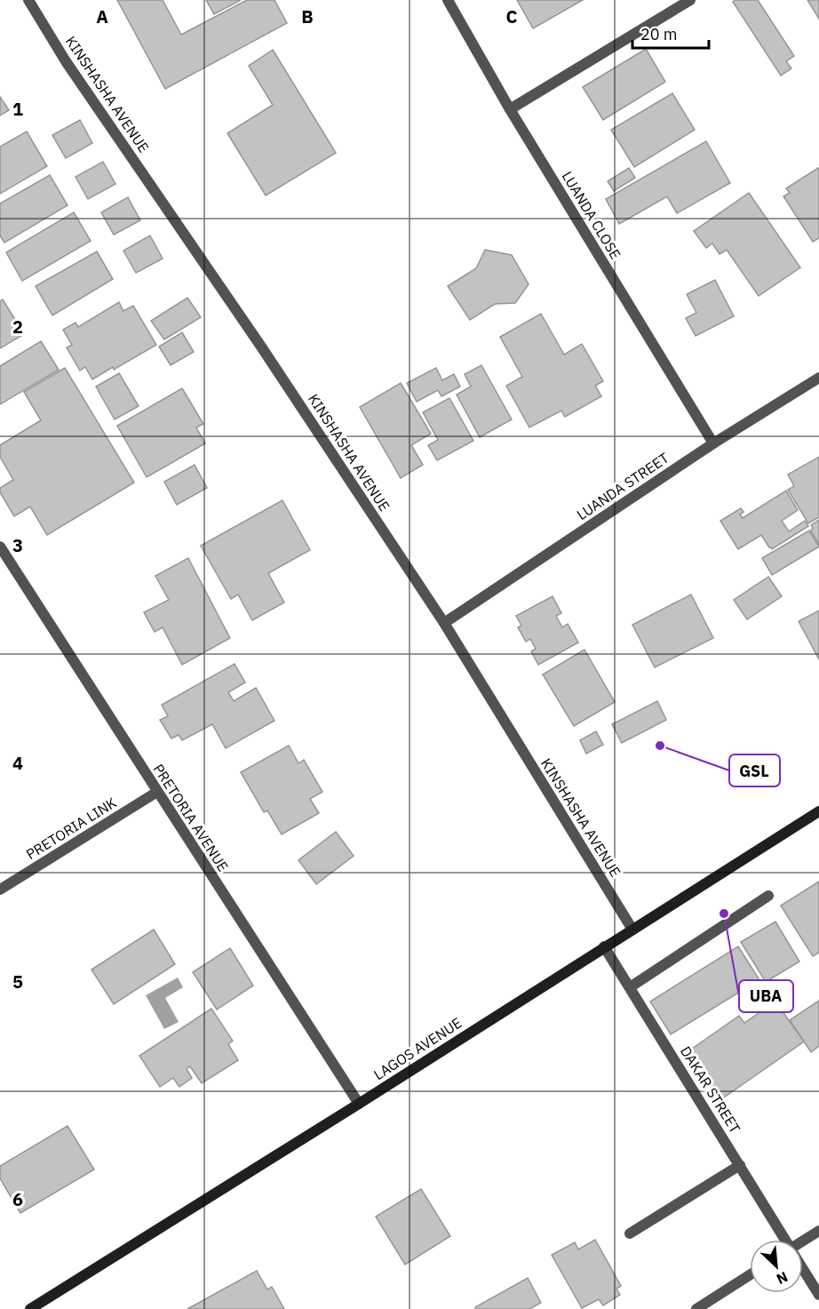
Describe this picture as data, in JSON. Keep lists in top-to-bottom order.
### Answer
{
  "streets": {
    "street": [
      "KINSHASHA AVENUE",
      "LUANDA CLOSE",
      "LUANDA STREET",
      "PRETORIA AVENUE",
      "PRETORIA LINK",
      "LAGOS AVENUE",
      "DAKAR STREET"
    ]
  },
  "crossings": [
    ["KINSHASHA AVENUE", "LUANDA STREET"],
    ["KINSHASHA AVENUE", "LAGOS AVENUE"],
    ["LUANDA CLOSE", "LUANDA STREET"],
    ["PRETORIA AVENUE", "PRETORIA LINK"],
    ["PRETORIA AVENUE", "LAGOS AVENUE"],
    ["LAGOS AVENUE", "DAKAR STREET"]
  ],
  "places": ["GSL", "UBA"],
  "scale_bar": "20 m",
  "north": "bottom right",
  "grid": {
    "columns": ["A", "B", "C"],
    "rows": [
      "1",
      "2",
      "3",
      "4",
      "5",
      "6"
    ]
  }
}
